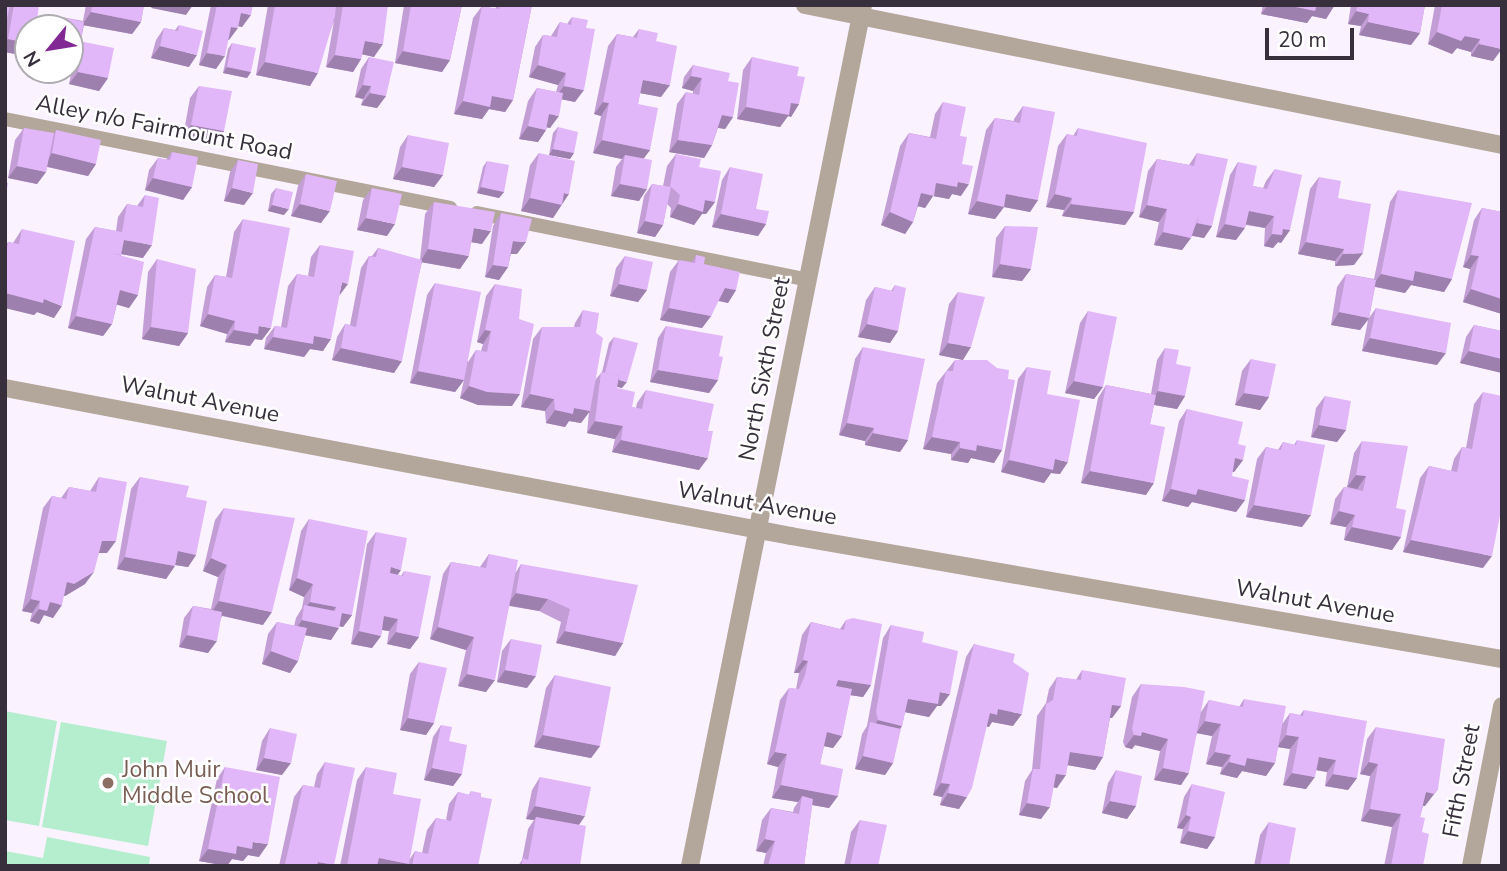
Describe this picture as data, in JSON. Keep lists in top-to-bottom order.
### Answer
{
  "streets": {
    "street": ["North Sixth Street", "Walnut Avenue", "Fifth Street"],
    "lane": ["Alley n/o Fairmount Road"]
  },
  "crossings": [
    ["Alley n/o Fairmount Road", "North Sixth Street"],
    ["North Sixth Street", "Walnut Avenue"]
  ],
  "places": ["John Muir Middle School"],
  "scale_bar": "20 m",
  "north": "bottom left"
}
